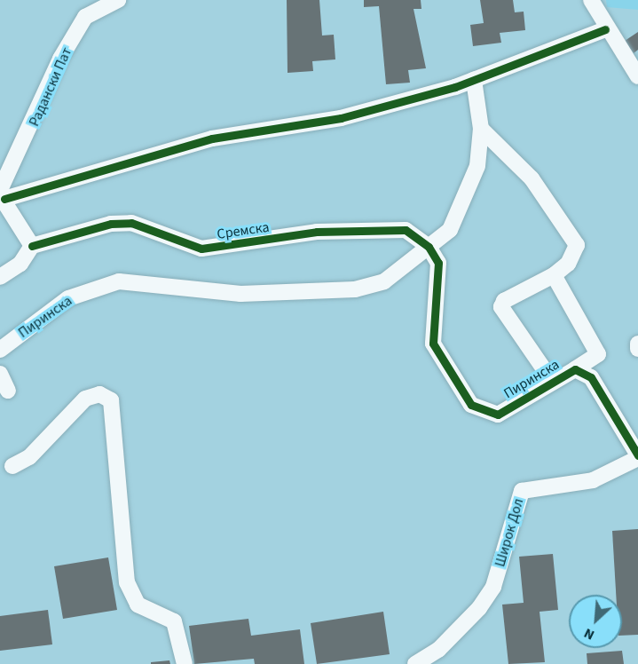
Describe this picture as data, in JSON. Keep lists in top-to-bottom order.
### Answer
{
  "streets": {
    "street": [
      "Радански Пат",
      "Сремска",
      "Пиринска",
      "Широк Дол"
    ]
  },
  "crossings": [
    ["Сремска", "Пиринска"],
    ["Пиринска", "Широк Дол"]
  ],
  "north": "bottom left"
}
